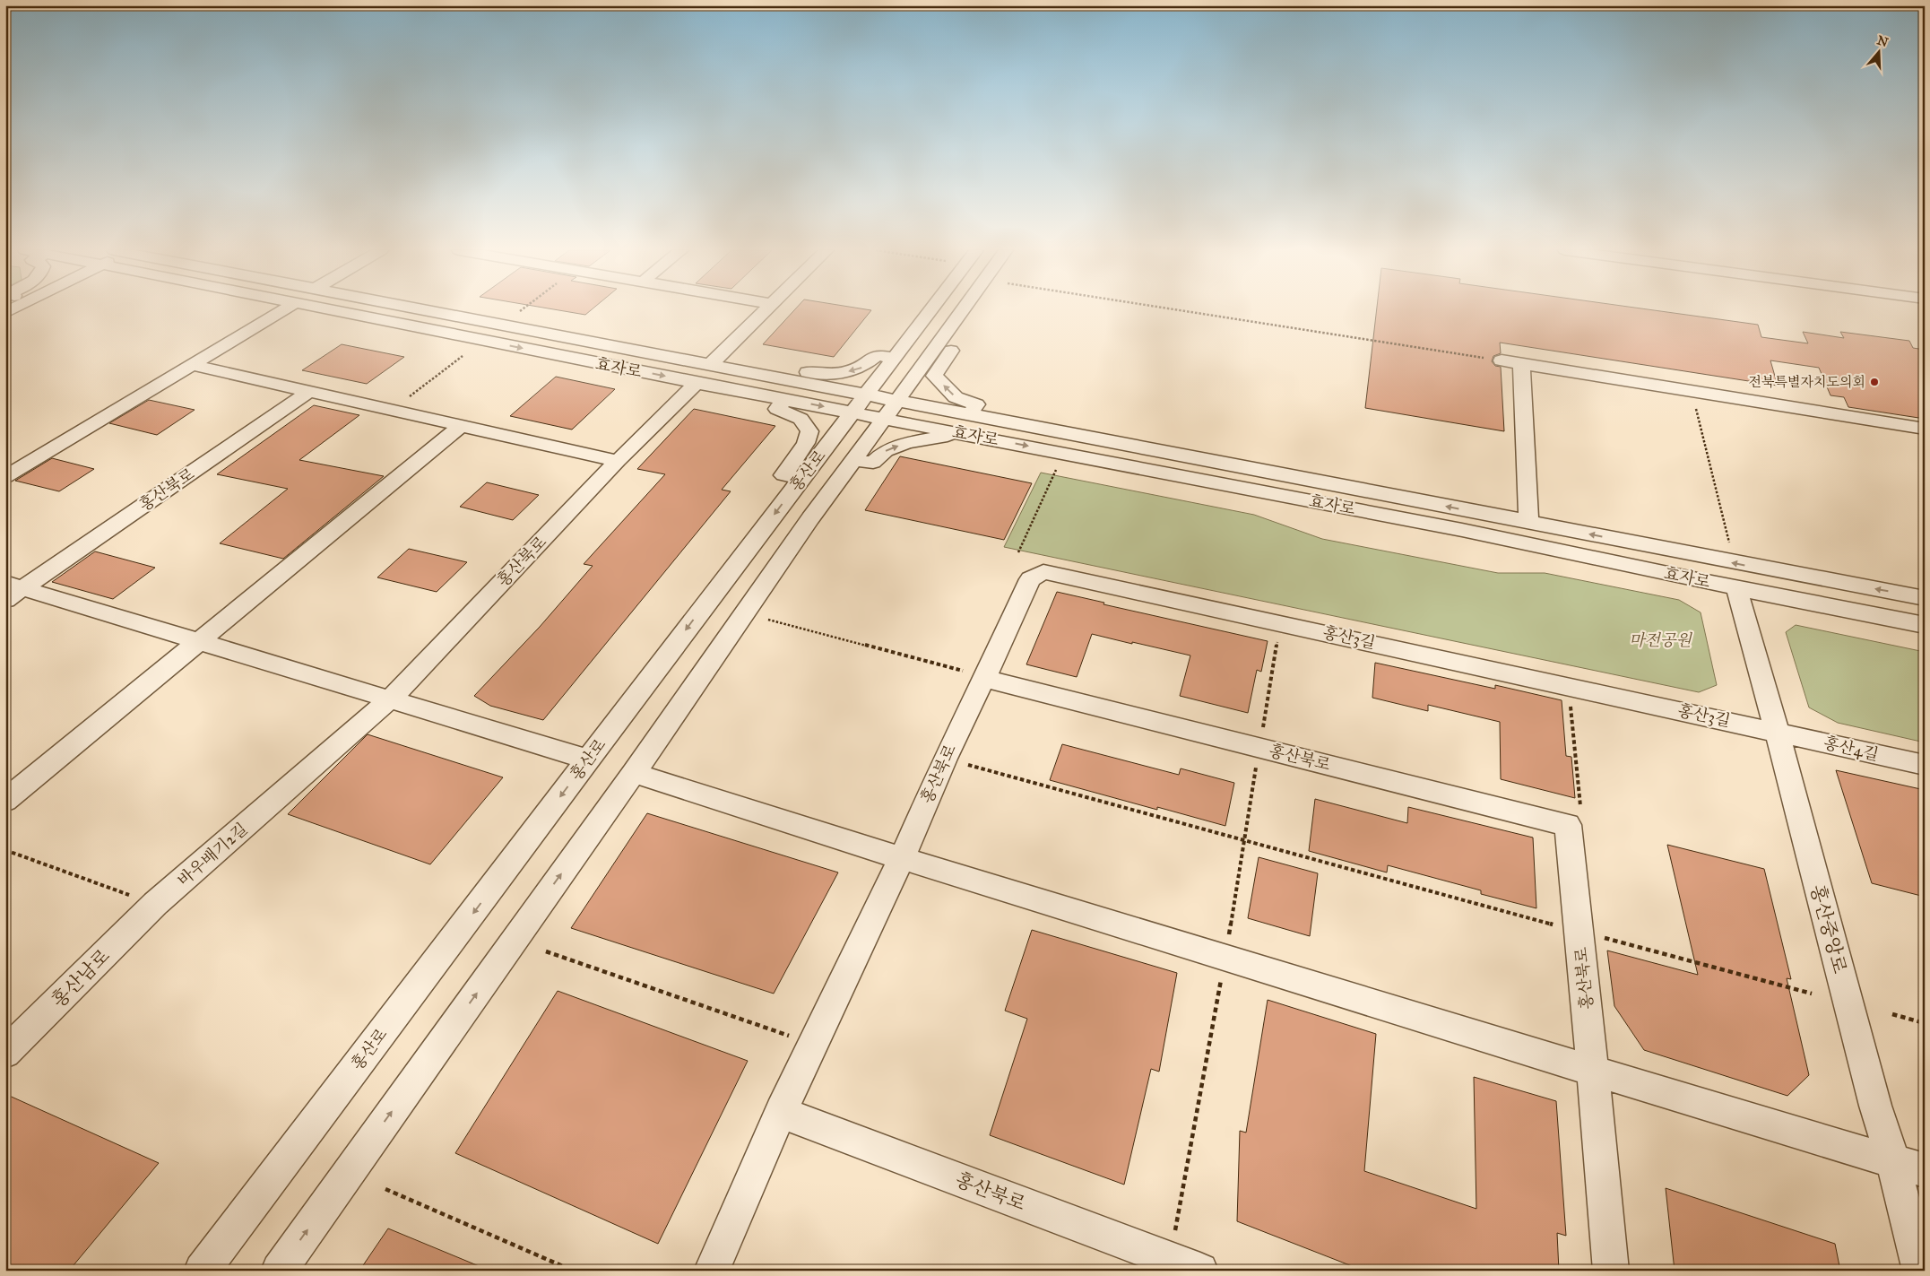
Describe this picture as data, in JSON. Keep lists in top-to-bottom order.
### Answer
{
  "streets": {
    "street": [
      "효자로",
      "홍산로",
      "홍산북로",
      "홍산3길",
      "홍산4길",
      "바우배기2길",
      "홍산중앙로",
      "홍산남로"
    ]
  },
  "crossings": [
    ["효자로", "홍산로"],
    ["효자로", "홍산북로"],
    ["효자로", "홍산중앙로"],
    ["홍산로", "홍산북로"],
    ["홍산북로", "홍산3길"],
    ["홍산북로", "바우배기2길"],
    ["홍산3길", "홍산4길"],
    ["홍산3길", "홍산중앙로"],
    ["홍산4길", "홍산중앙로"],
    ["바우배기2길", "홍산남로"]
  ],
  "parks": ["마전공원"],
  "places": ["전북특별자치도의회"],
  "north": "top"
}
